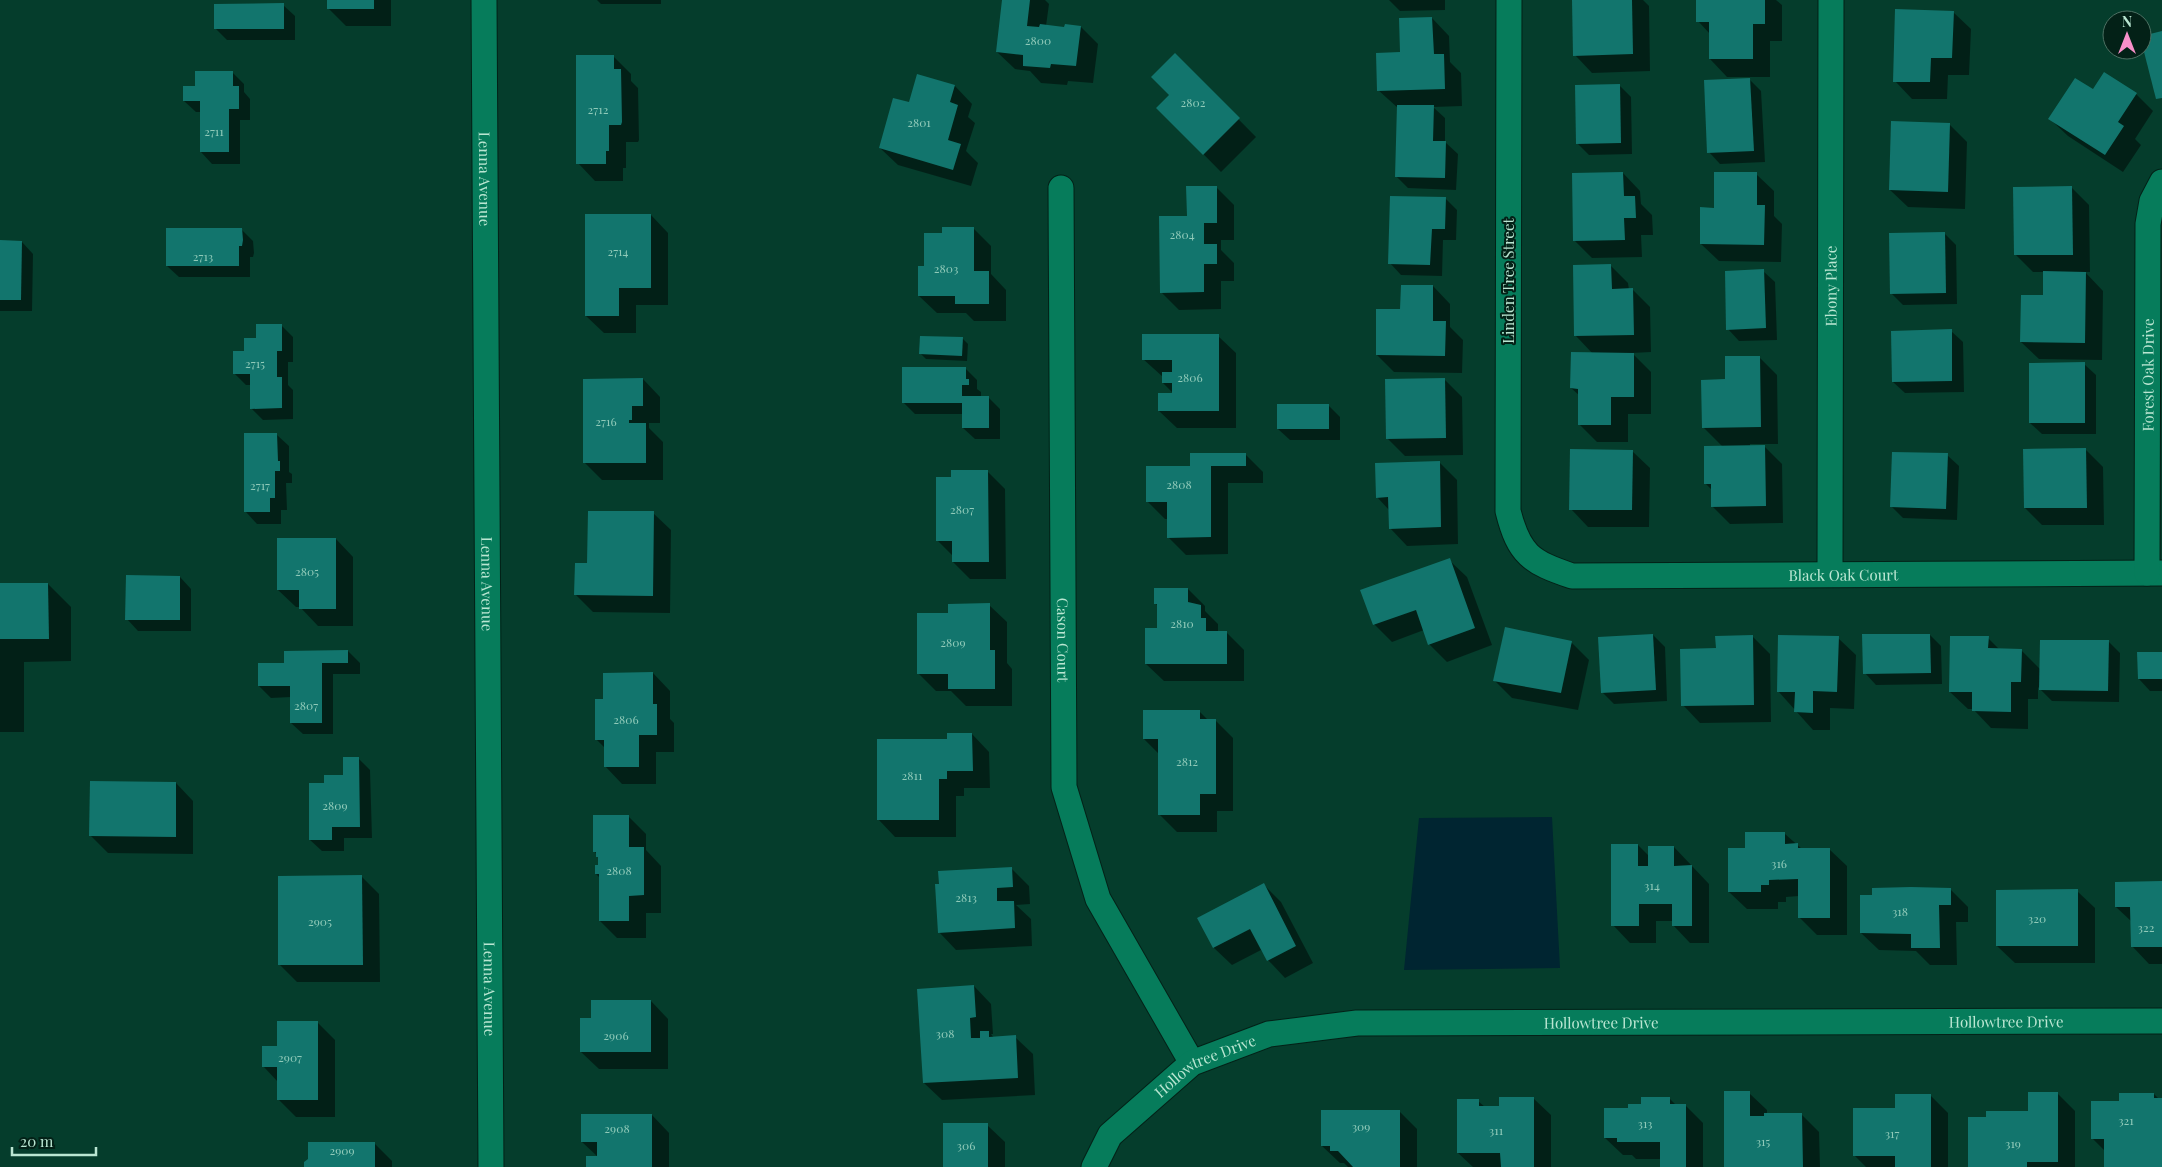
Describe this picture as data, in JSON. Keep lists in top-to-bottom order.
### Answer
{
  "streets": {
    "street": [
      "Lenna Avenue",
      "Linden Tree Street",
      "Ebony Place",
      "Forest Oak Drive",
      "Black Oak Court",
      "Cason Court",
      "Hollowtree Drive"
    ]
  },
  "crossings": [
    ["Linden Tree Street", "Black Oak Court"],
    ["Ebony Place", "Black Oak Court"],
    ["Forest Oak Drive", "Black Oak Court"],
    ["Cason Court", "Hollowtree Drive"]
  ],
  "house_numbers": [
    "2800",
    "2802",
    "2712",
    "2801",
    "2711",
    "2804",
    "2714",
    "2713",
    "2803",
    "2715",
    "2806",
    "2716",
    "2808",
    "2717",
    "2807",
    "2805",
    "2810",
    "2809",
    "2807",
    "2806",
    "2812",
    "2811",
    "2809",
    "316",
    "2808",
    "314",
    "2813",
    "318",
    "320",
    "2905",
    "322",
    "308",
    "2906",
    "2907",
    "321",
    "313",
    "309",
    "2908",
    "311",
    "317",
    "315",
    "319",
    "306",
    "2909"
  ],
  "scale_bar": "20 m",
  "north": "top"
}
